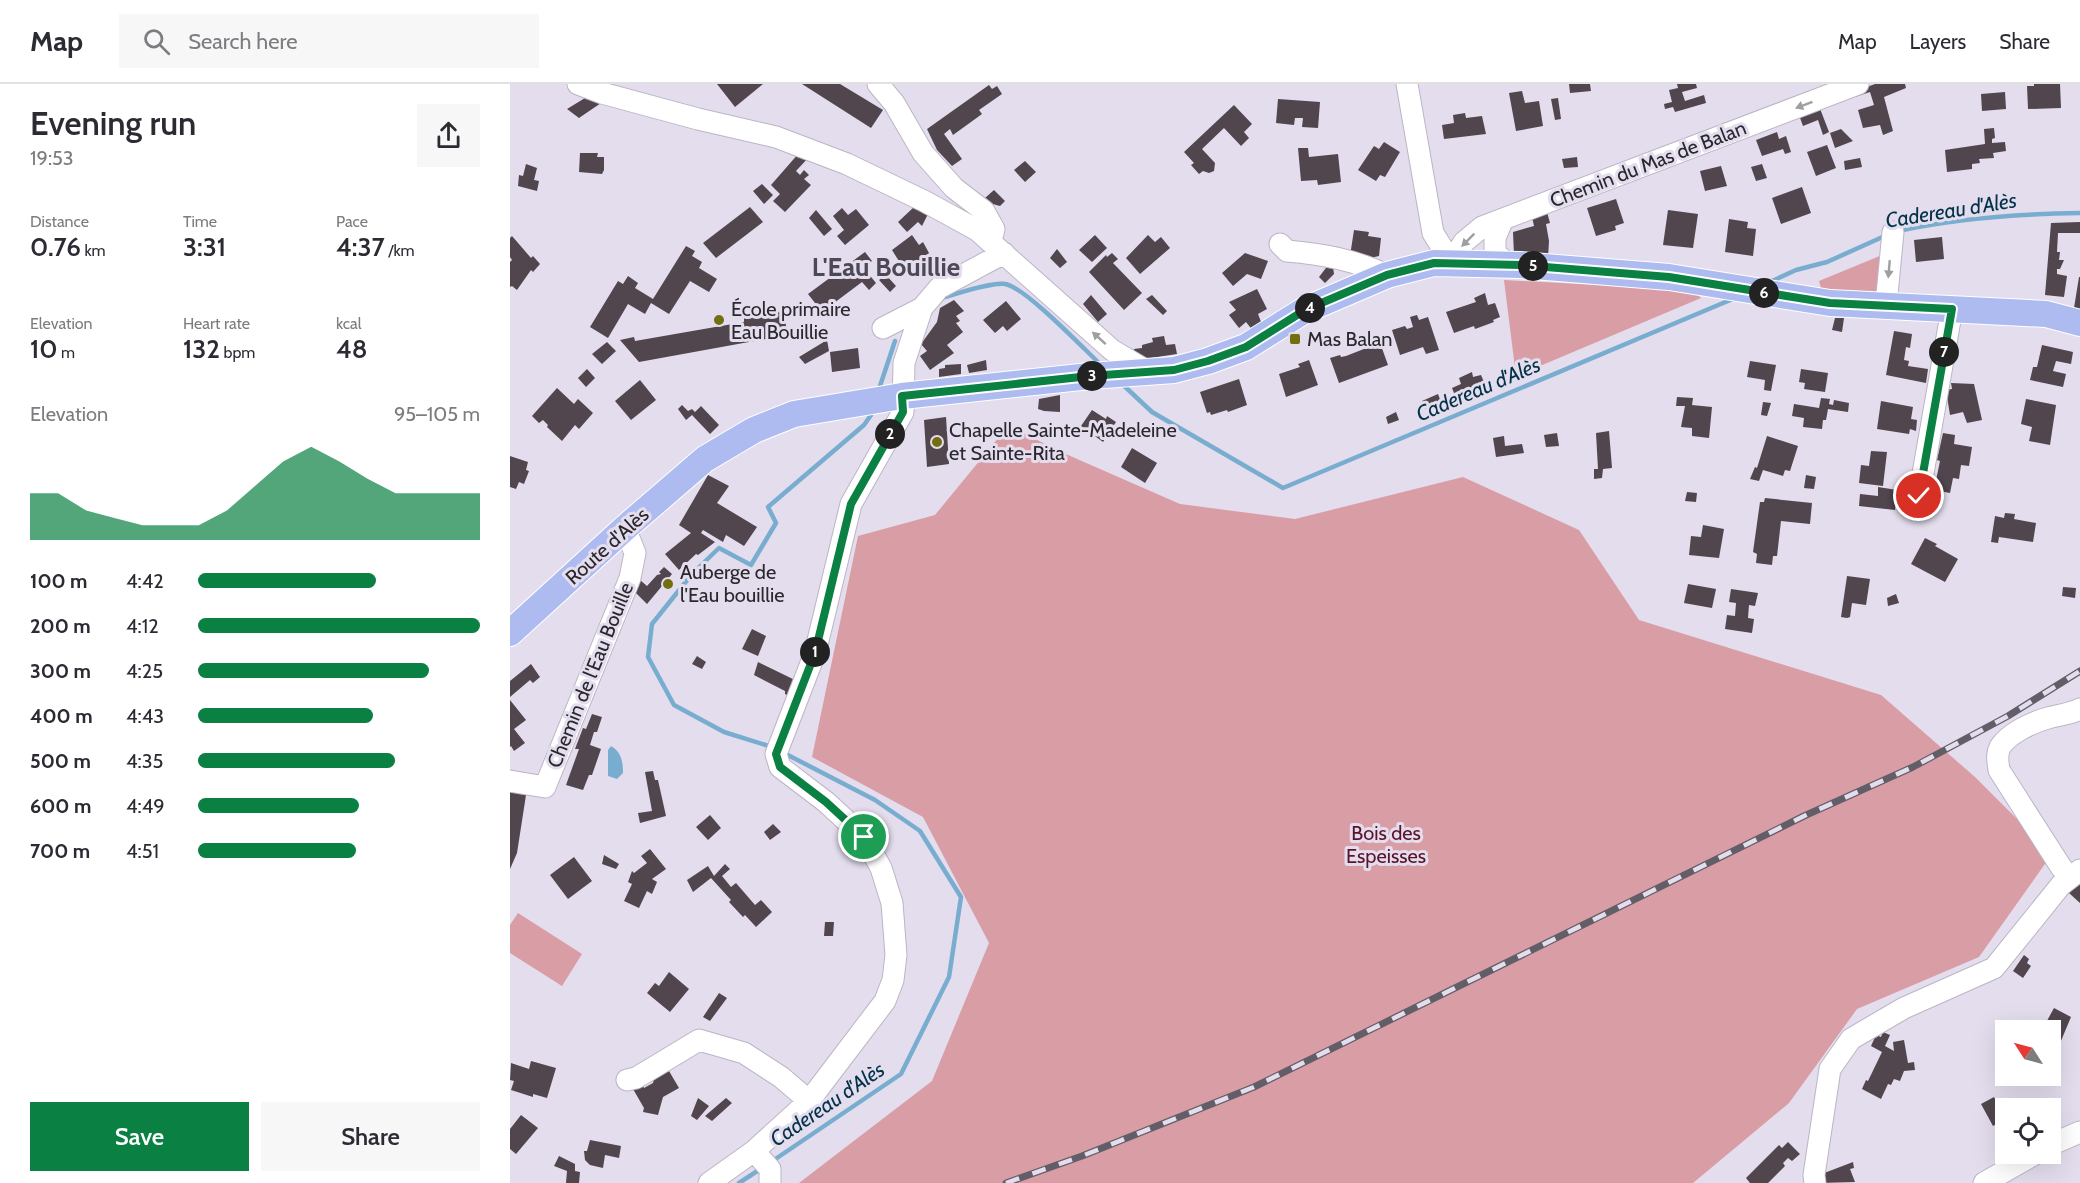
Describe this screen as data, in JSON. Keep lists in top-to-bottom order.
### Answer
{
  "streets": {
    "main road": ["Route d'Alès"],
    "street": ["Chemin du Mas de Balan", "Chemin de l'Eau Bouille"]
  },
  "crossings": [
    ["Chemin du Mas de Balan", "Route d'Alès"],
    ["Route d'Alès", "Chemin de l'Eau Bouille"]
  ],
  "one_way": ["Chemin du Mas de Balan"],
  "districts": ["L'Eau Bouillie"],
  "water": ["Cadereau d'Alès"],
  "parks": ["Bois des Espeisses"],
  "places": {
    "other": ["École primaire Eau Bouillie", "Chapelle Sainte-Madeleine et Sainte-Rita", "Auberge de l'Eau bouillie"],
    "transit": ["Mas Balan"]
  },
  "north": "top left",
  "page": {
    "header": "Map",
    "search": "Search here",
    "nav": ["Map", "Layers", "Share"],
    "heading": ["Evening run", "19:53"],
    "stats": [
      ["Distance", "0.76 km"],
      ["Time", "3:31"],
      ["Pace", "4:37 /km"],
      ["Elevation", "10 m"],
      ["Heart rate", "132 bpm"],
      ["kcal", "48"]
    ],
    "pins": [
      "5",
      "6",
      "4",
      "7",
      "3",
      "2",
      "1"
    ],
    "chart": ["Elevation", "95–105 m"],
    "list": [
      {
        "name": "100 m",
        "note": "4:42"
      },
      {
        "name": "200 m",
        "note": "4:12"
      },
      {
        "name": "300 m",
        "note": "4:25"
      },
      {
        "name": "400 m",
        "note": "4:43"
      },
      {
        "name": "500 m",
        "note": "4:35"
      },
      {
        "name": "600 m",
        "note": "4:49"
      },
      {
        "name": "700 m",
        "note": "4:51"
      }
    ],
    "buttons": ["Save", "Share"]
  }
}
